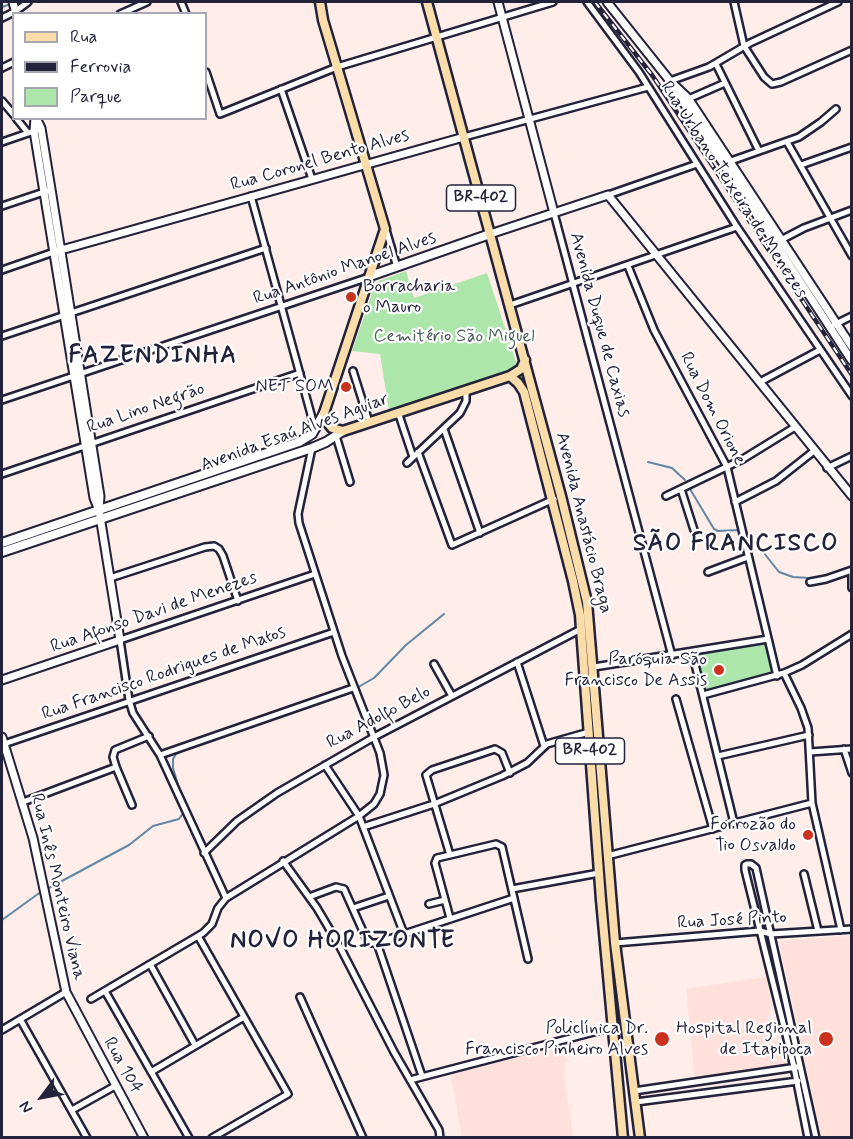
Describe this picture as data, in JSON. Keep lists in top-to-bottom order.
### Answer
{
  "streets": {
    "main road": [
      "BR-402",
      "Rua Antônio Manoel Alves",
      "Avenida Esaú Alves Aguiar",
      "Avenida Anastácio Braga"
    ],
    "street": [
      "Rua Coronel Bento Alves",
      "Rua Urbano Teixeira de Menezes",
      "Avenida Duque de Caxias",
      "Rua Lino Negrão",
      "Rua Dom Orione",
      "Rua Afonso Davi de Menezes",
      "Rua Francisco Rodrigues de Matos",
      "Rua Adolfo Belo",
      "Rua Inês Monteiro Viana",
      "Rua José Pinto",
      "Rua 104"
    ]
  },
  "crossings": [
    ["Rua Coronel Bento Alves", "Rua Urbano Teixeira de Menezes"],
    ["Rua Coronel Bento Alves", "Avenida Duque de Caxias"],
    ["Rua Coronel Bento Alves", "Avenida Anastácio Braga"],
    ["Rua Urbano Teixeira de Menezes", "Rua Antônio Manoel Alves"],
    ["Rua Antônio Manoel Alves", "Avenida Duque de Caxias"],
    ["Rua Antônio Manoel Alves", "Avenida Anastácio Braga"],
    ["Avenida Esaú Alves Aguiar", "Avenida Anastácio Braga"],
    ["Avenida Anastácio Braga", "Rua Adolfo Belo"],
    ["Avenida Anastácio Braga", "Rua José Pinto"],
    ["Rua Francisco Rodrigues de Matos", "Rua Inês Monteiro Viana"],
    ["Rua Inês Monteiro Viana", "Rua 104"]
  ],
  "districts": ["FAZENDINHA", "SÃO FRANCISCO", "NOVO HORIZONTE"],
  "parks": ["Cemitério São Miguel"],
  "places": [
    "Borracharia o Mauro",
    "NET SOM",
    "Paróquia São Francisco De Assis",
    "Forrozão do Tio Osvaldo",
    "Policlínica Dr. Francisco Pinheiro Alves",
    "Hospital Regional de Itapipoca"
  ],
  "legend": ["Rua", "Ferrovia", "Parque"],
  "north": "bottom left"
}
